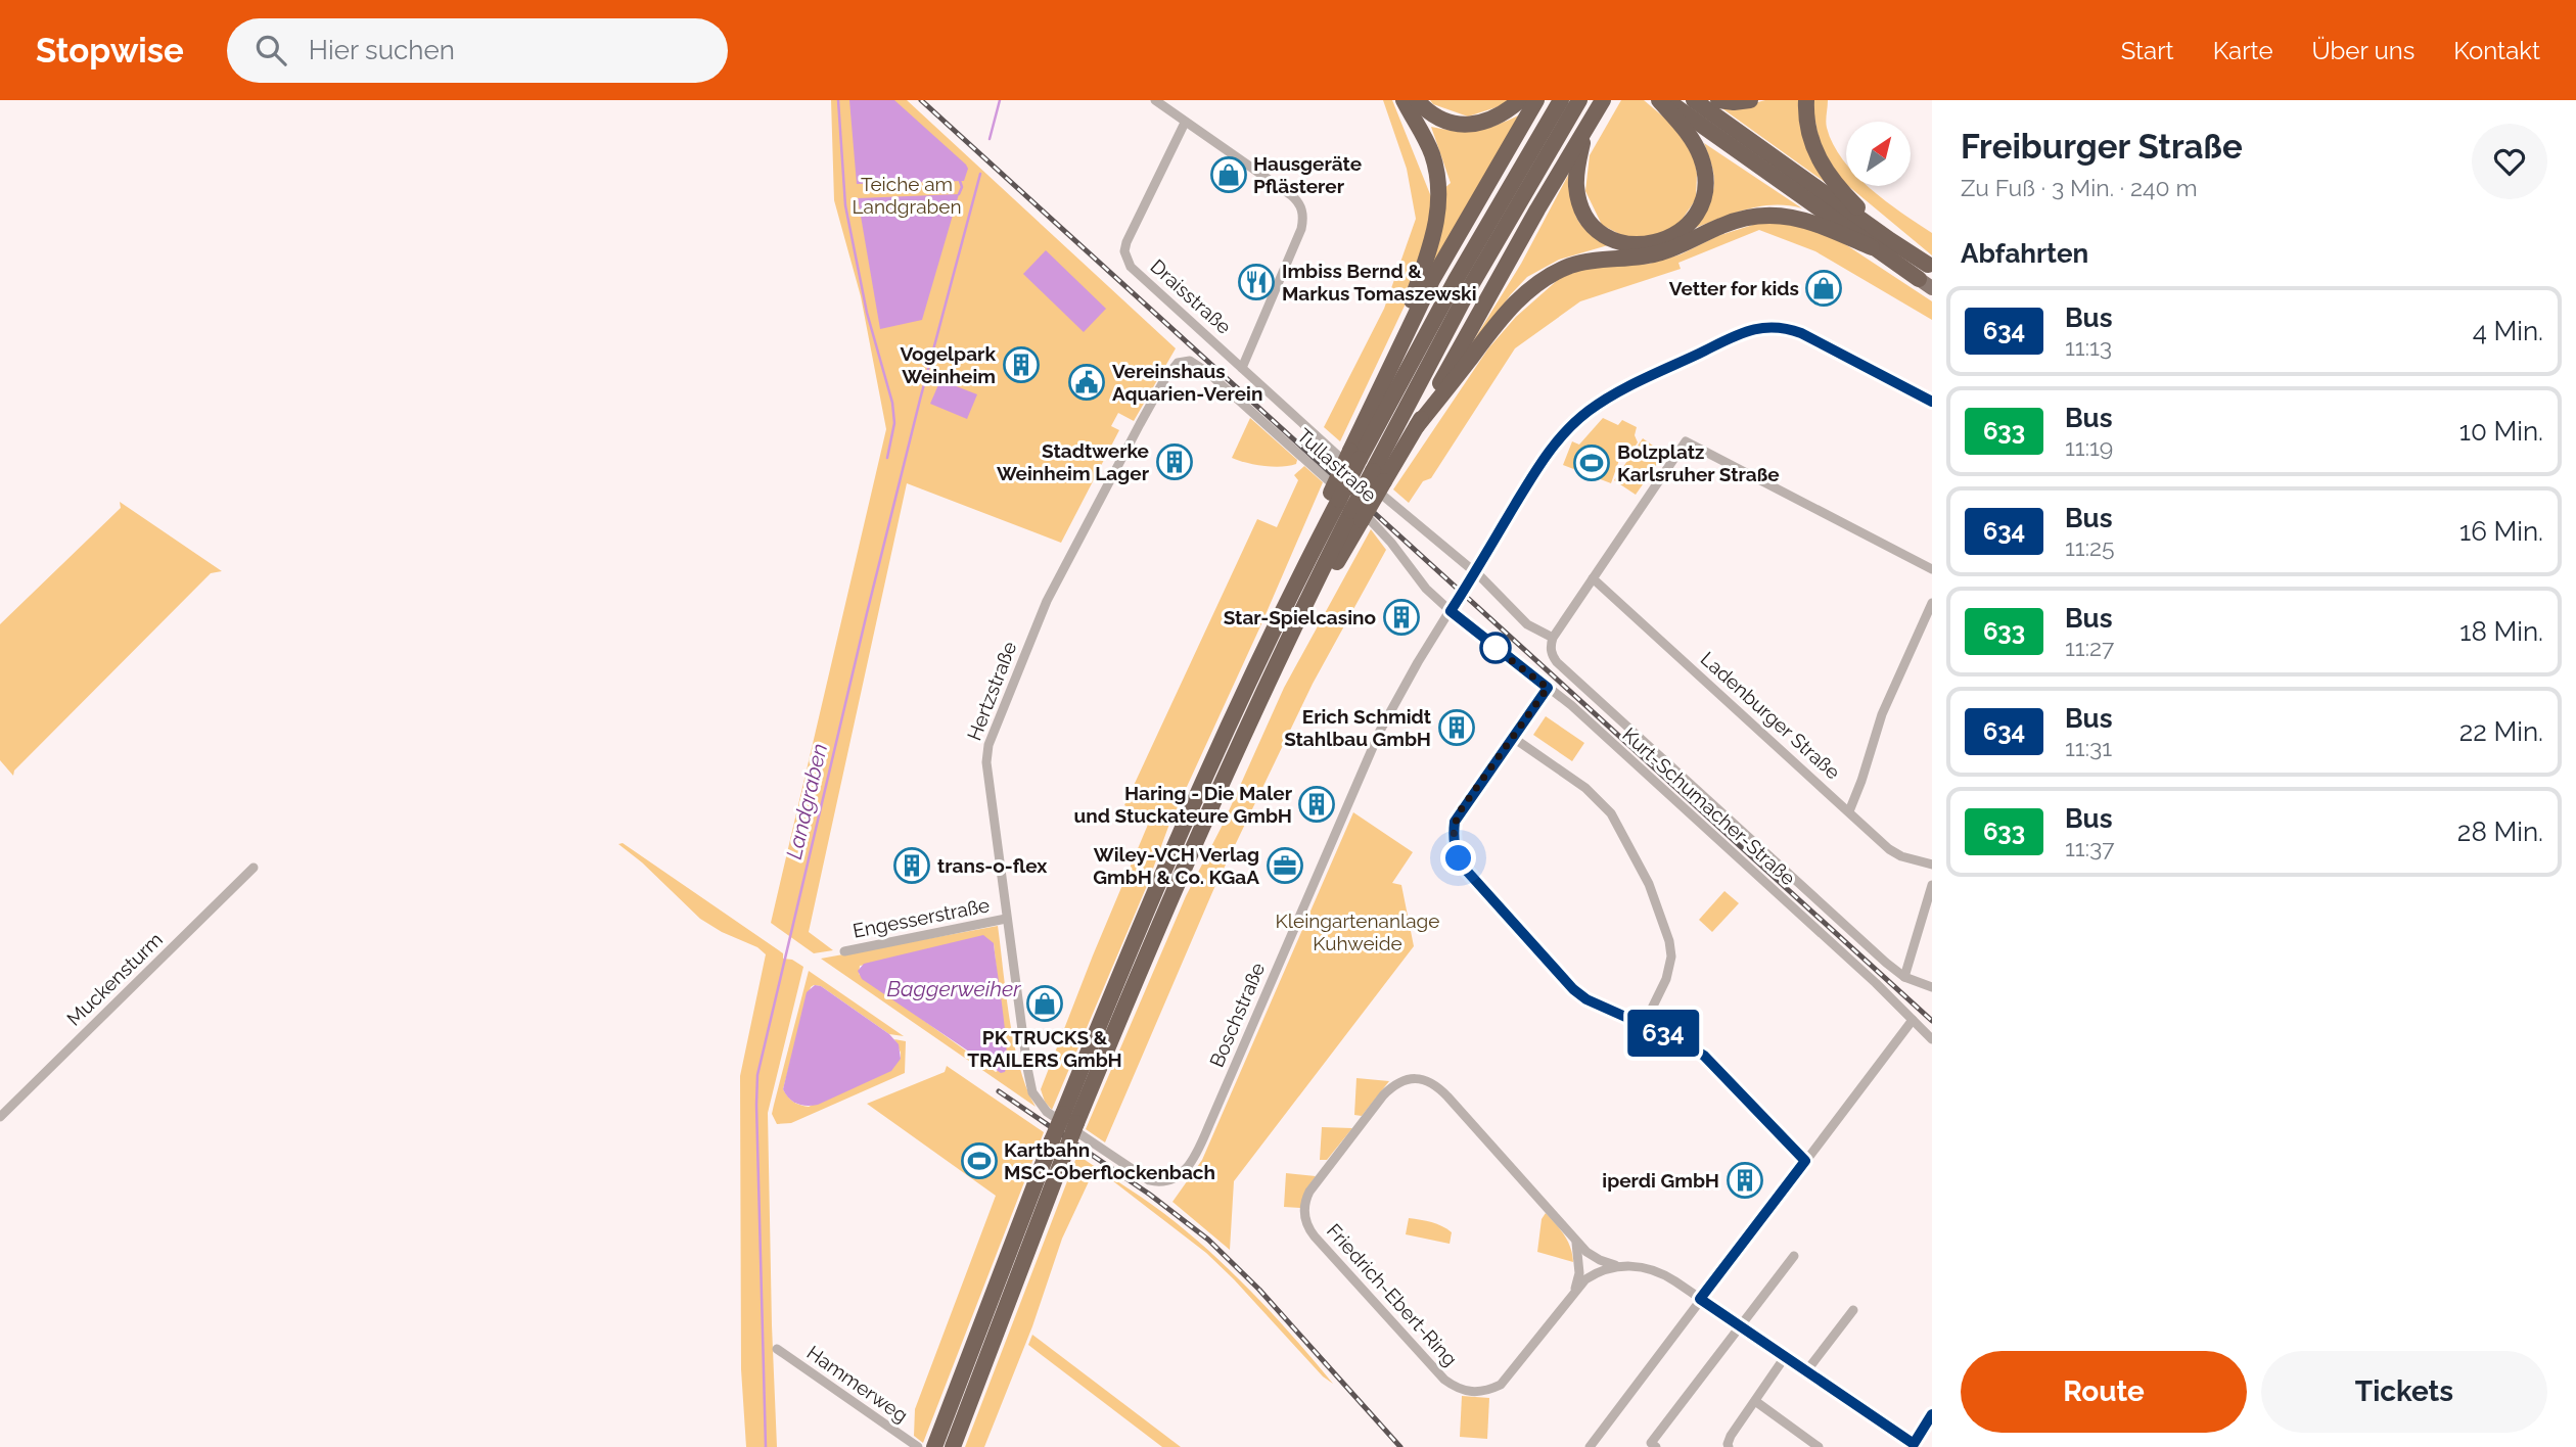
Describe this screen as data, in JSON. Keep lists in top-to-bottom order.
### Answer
{
  "streets": {
    "street": [
      "Draisstraße",
      "Tullastraße",
      "Hertzstraße",
      "Ladenburger Straße",
      "Kurt-Schumacher-Straße",
      "Engesserstraße",
      "Muckensturm",
      "Boschstraße",
      "Friedrich-Ebert-Ring",
      "Hammerweg"
    ]
  },
  "crossings": [
    ["Draisstraße", "Boschstraße"],
    ["Tullastraße", "Hertzstraße"],
    ["Tullastraße", "Kurt-Schumacher-Straße"],
    ["Tullastraße", "Boschstraße"],
    ["Hertzstraße", "Engesserstraße"],
    ["Hertzstraße", "Boschstraße"],
    ["Kurt-Schumacher-Straße", "Boschstraße"]
  ],
  "water": ["Landgraben", "Baggerweiher"],
  "parks": ["Teiche am Landgraben", "Kleingartenanlage Kuhweide"],
  "places": {
    "shop": ["Hausgeräte Pflästerer", "Vetter for kids", "PK TRUCKS & TRAILERS GmbH"],
    "restaurant": ["Imbiss Bernd & Markus Tomaszewski"],
    "building": [
      "Vogelpark Weinheim",
      "Stadtwerke Weinheim Lager",
      "Star-Spielcasino",
      "Erich Schmidt Stahlbau GmbH",
      "Haring - Die Maler und Stuckateure GmbH",
      "trans-o-flex",
      "iperdi GmbH"
    ],
    "public building": ["Vereinshaus Aquarien-Verein"],
    "sports": ["Bolzplatz Karlsruher Straße", "Kartbahn MSC-Oberflockenbach"],
    "office": ["Wiley-VCH Verlag GmbH & Co. KGaA"]
  },
  "lines": ["bus line 634"],
  "north": "top right",
  "page": {
    "header": "Stopwise",
    "search": "Hier suchen",
    "nav": [
      "Start",
      "Karte",
      "Über uns",
      "Kontakt"
    ],
    "on_map": "634",
    "heading": [
      ["Freiburger Straße", "Zu Fuß · 3 Min. · 240 m"],
      "Abfahrten"
    ],
    "list": [
      {
        "mark": "634",
        "name": "Bus",
        "note": "11:13",
        "value": "4 Min."
      },
      {
        "mark": "633",
        "name": "Bus",
        "note": "11:19",
        "value": "10 Min."
      },
      {
        "mark": "634",
        "name": "Bus",
        "note": "11:25",
        "value": "16 Min."
      },
      {
        "mark": "633",
        "name": "Bus",
        "note": "11:27",
        "value": "18 Min."
      },
      {
        "mark": "634",
        "name": "Bus",
        "note": "11:31",
        "value": "22 Min."
      },
      {
        "mark": "633",
        "name": "Bus",
        "note": "11:37",
        "value": "28 Min."
      }
    ],
    "buttons": ["Route", "Tickets"]
  }
}
